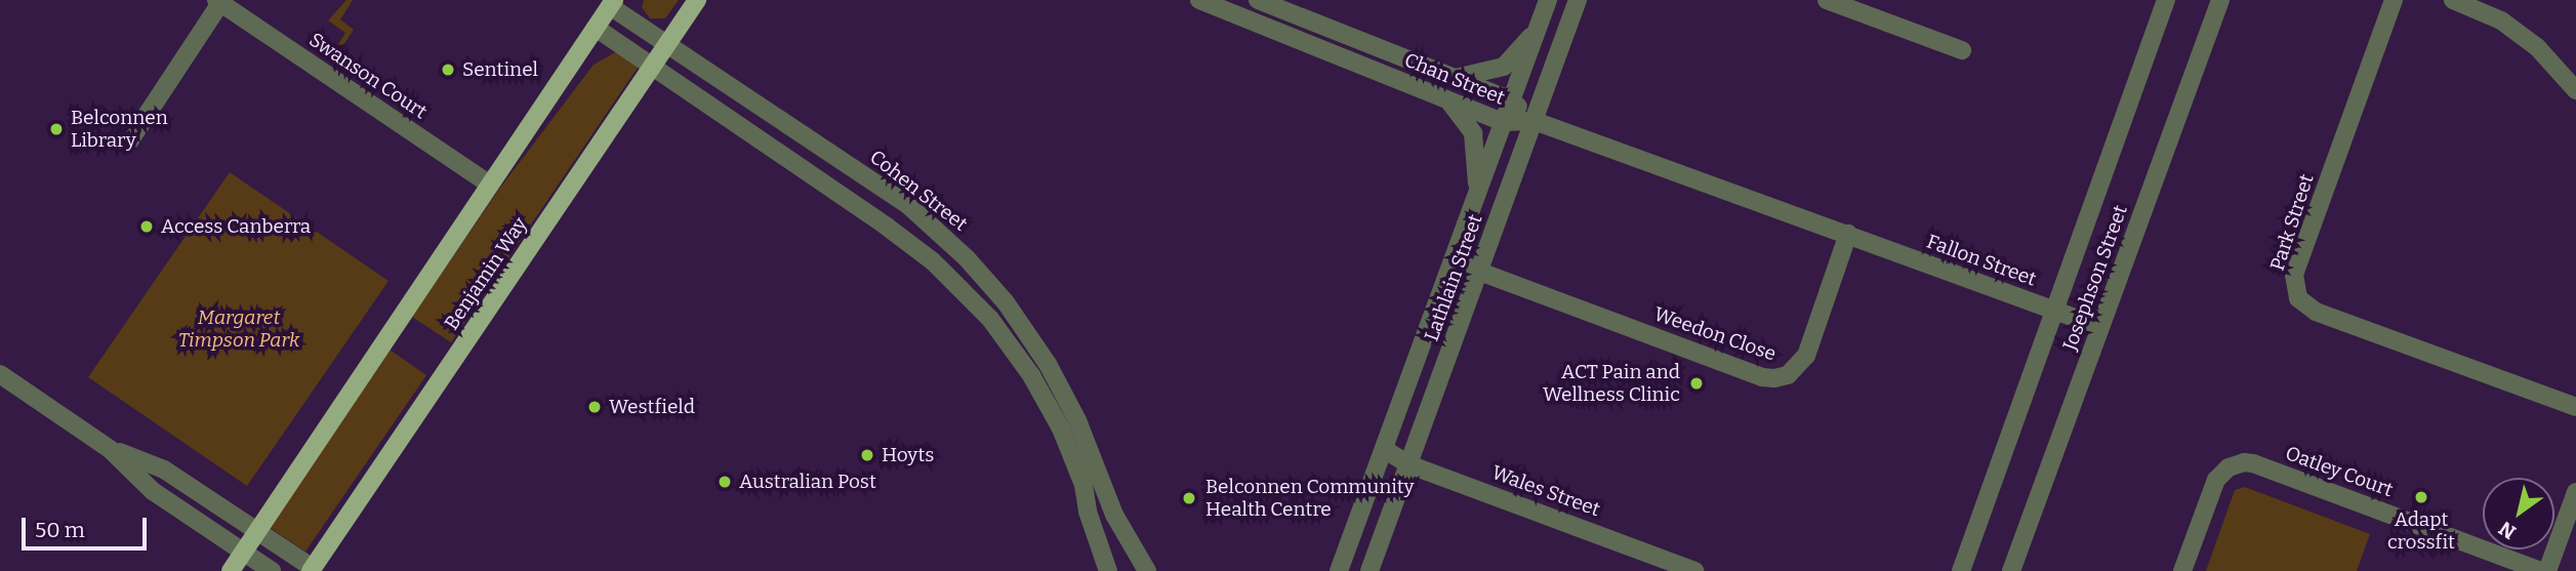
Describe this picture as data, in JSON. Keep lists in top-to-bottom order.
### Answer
{
  "streets": {
    "main road": ["Benjamin Way"],
    "street": [
      "Swanson Court",
      "Chan Street",
      "Cohen Street",
      "Park Street",
      "Fallon Street",
      "Lathlain Street",
      "Josephson Street",
      "Weedon Close",
      "Oatley Court",
      "Wales Street"
    ]
  },
  "crossings": [
    ["Chan Street", "Lathlain Street"],
    ["Cohen Street", "Benjamin Way"],
    ["Fallon Street", "Josephson Street"],
    ["Fallon Street", "Weedon Close"],
    ["Lathlain Street", "Weedon Close"],
    ["Lathlain Street", "Wales Street"]
  ],
  "parks": ["Margaret Timpson Park"],
  "places": [
    "Sentinel",
    "Belconnen Library",
    "Access Canberra",
    "ACT Pain and Wellness Clinic",
    "Westfield",
    "Hoyts",
    "Australian Post",
    "Adapt crossfit",
    "Belconnen Community Health Centre"
  ],
  "scale_bar": "50 m",
  "north": "bottom left"
}
